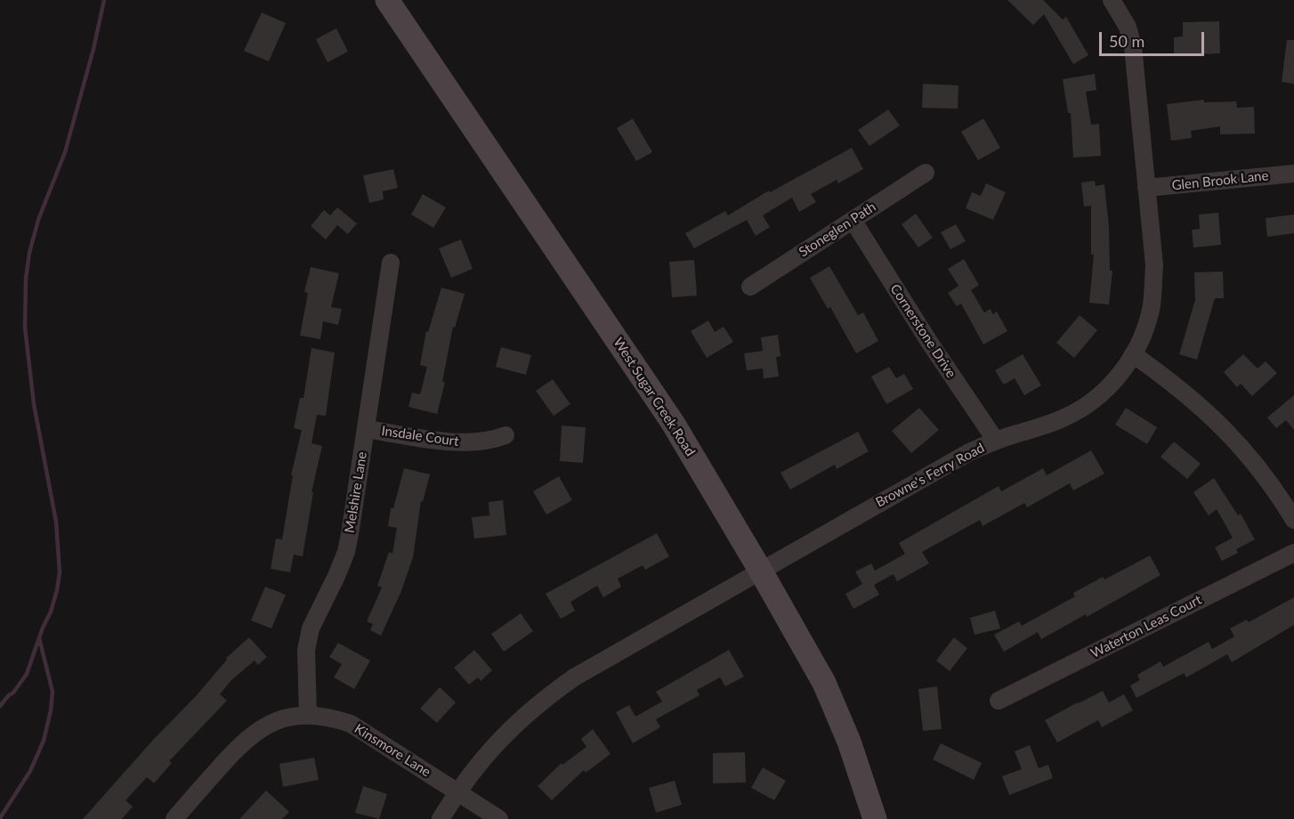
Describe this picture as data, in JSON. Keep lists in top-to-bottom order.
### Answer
{
  "streets": {
    "main road": ["West Sugar Creek Road"],
    "street": [
      "Glen Brook Lane",
      "Stoneglen Path",
      "Cornerstone Drive",
      "Insdale Court",
      "Browne's Ferry Road",
      "Melshire Lane",
      "Waterton Leas Court",
      "Kinsmore Lane"
    ]
  },
  "crossings": [
    ["Glen Brook Lane", "Browne's Ferry Road"],
    ["Stoneglen Path", "Cornerstone Drive"],
    ["Cornerstone Drive", "Browne's Ferry Road"],
    ["West Sugar Creek Road", "Browne's Ferry Road"],
    ["Insdale Court", "Melshire Lane"],
    ["Browne's Ferry Road", "Kinsmore Lane"],
    ["Melshire Lane", "Kinsmore Lane"]
  ],
  "scale_bar": "50 m"
}
